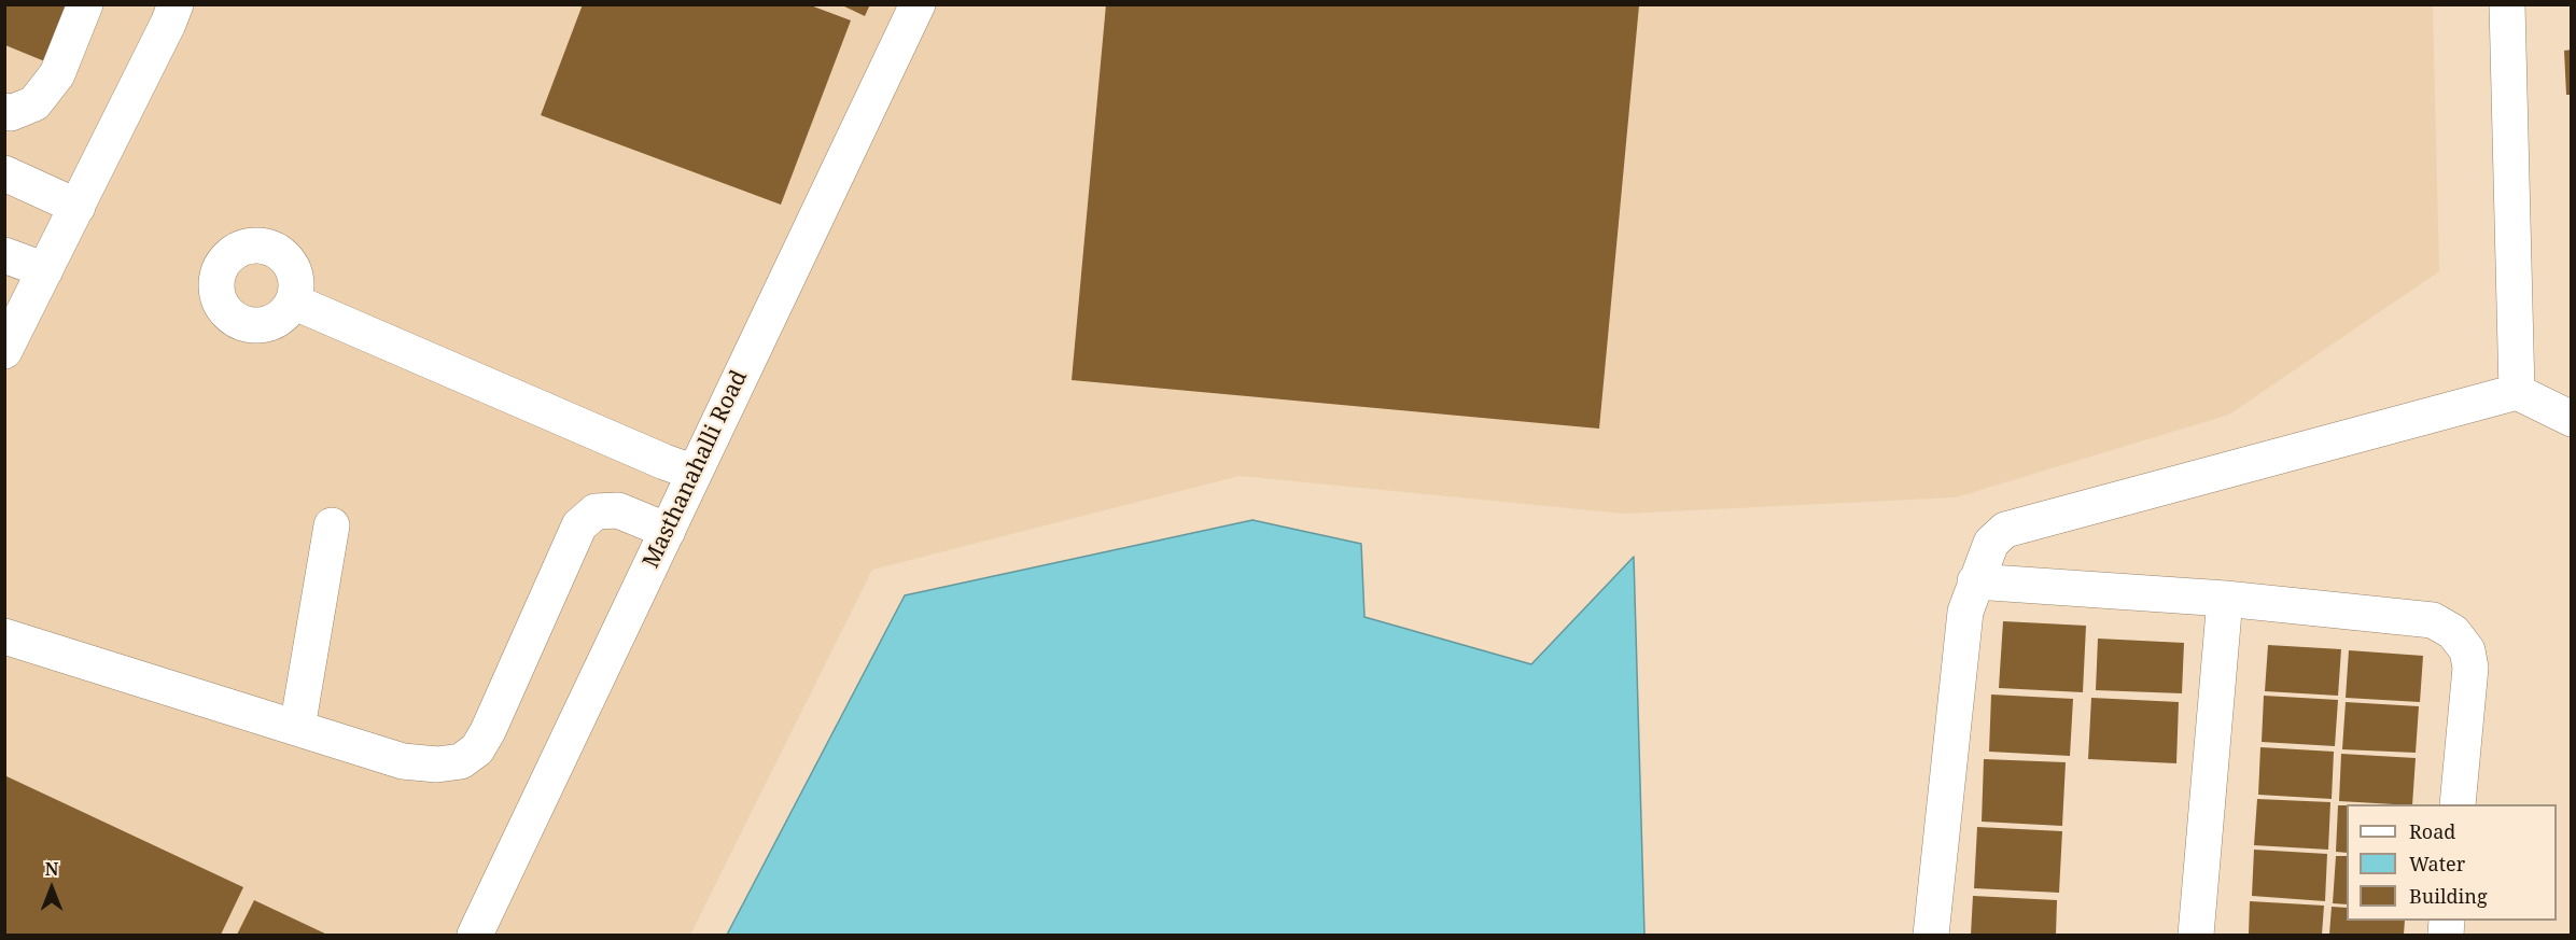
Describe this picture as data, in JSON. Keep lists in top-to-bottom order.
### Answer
{
  "streets": {
    "street": ["Masthanahalli Road"]
  },
  "legend": ["Road", "Water", "Building"],
  "north": "top"
}
